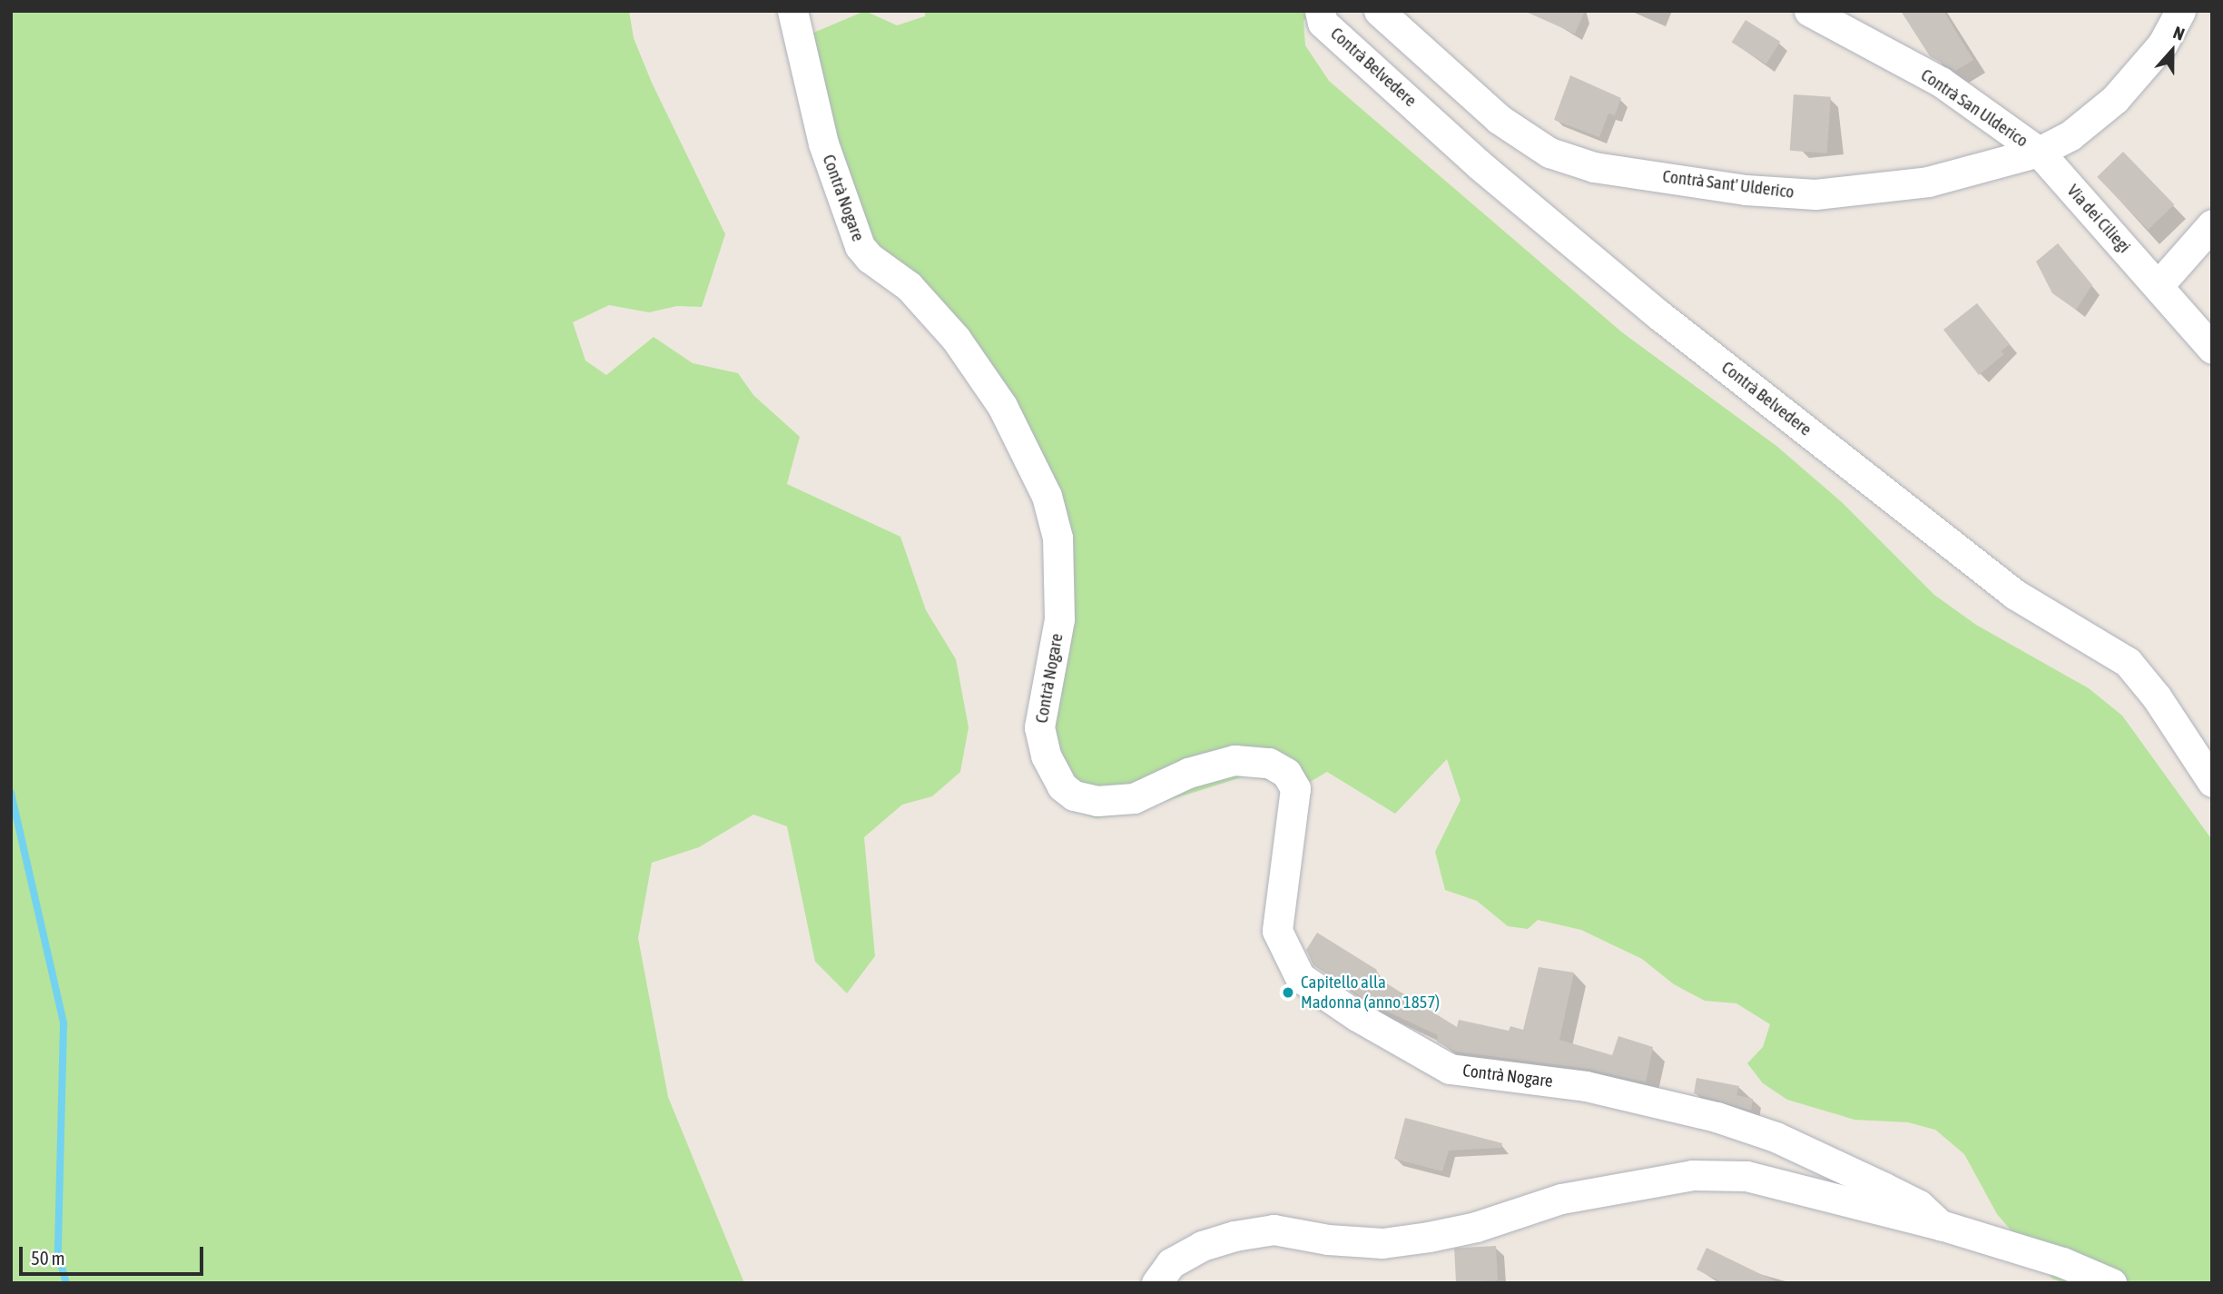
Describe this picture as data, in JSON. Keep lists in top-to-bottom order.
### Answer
{
  "streets": {
    "street": [
      "Contrà Belvedere",
      "Contrà San Ulderico",
      "Contrà Sant' Ulderico",
      "Contrà Nogare",
      "Via dei Ciliegi"
    ]
  },
  "crossings": [
    ["Contrà San Ulderico", "Contrà Sant' Ulderico"],
    ["Contrà San Ulderico", "Via dei Ciliegi"],
    ["Contrà Sant' Ulderico", "Via dei Ciliegi"]
  ],
  "places": ["Capitello alla Madonna (anno 1857)"],
  "scale_bar": "50 m",
  "north": "top"
}
